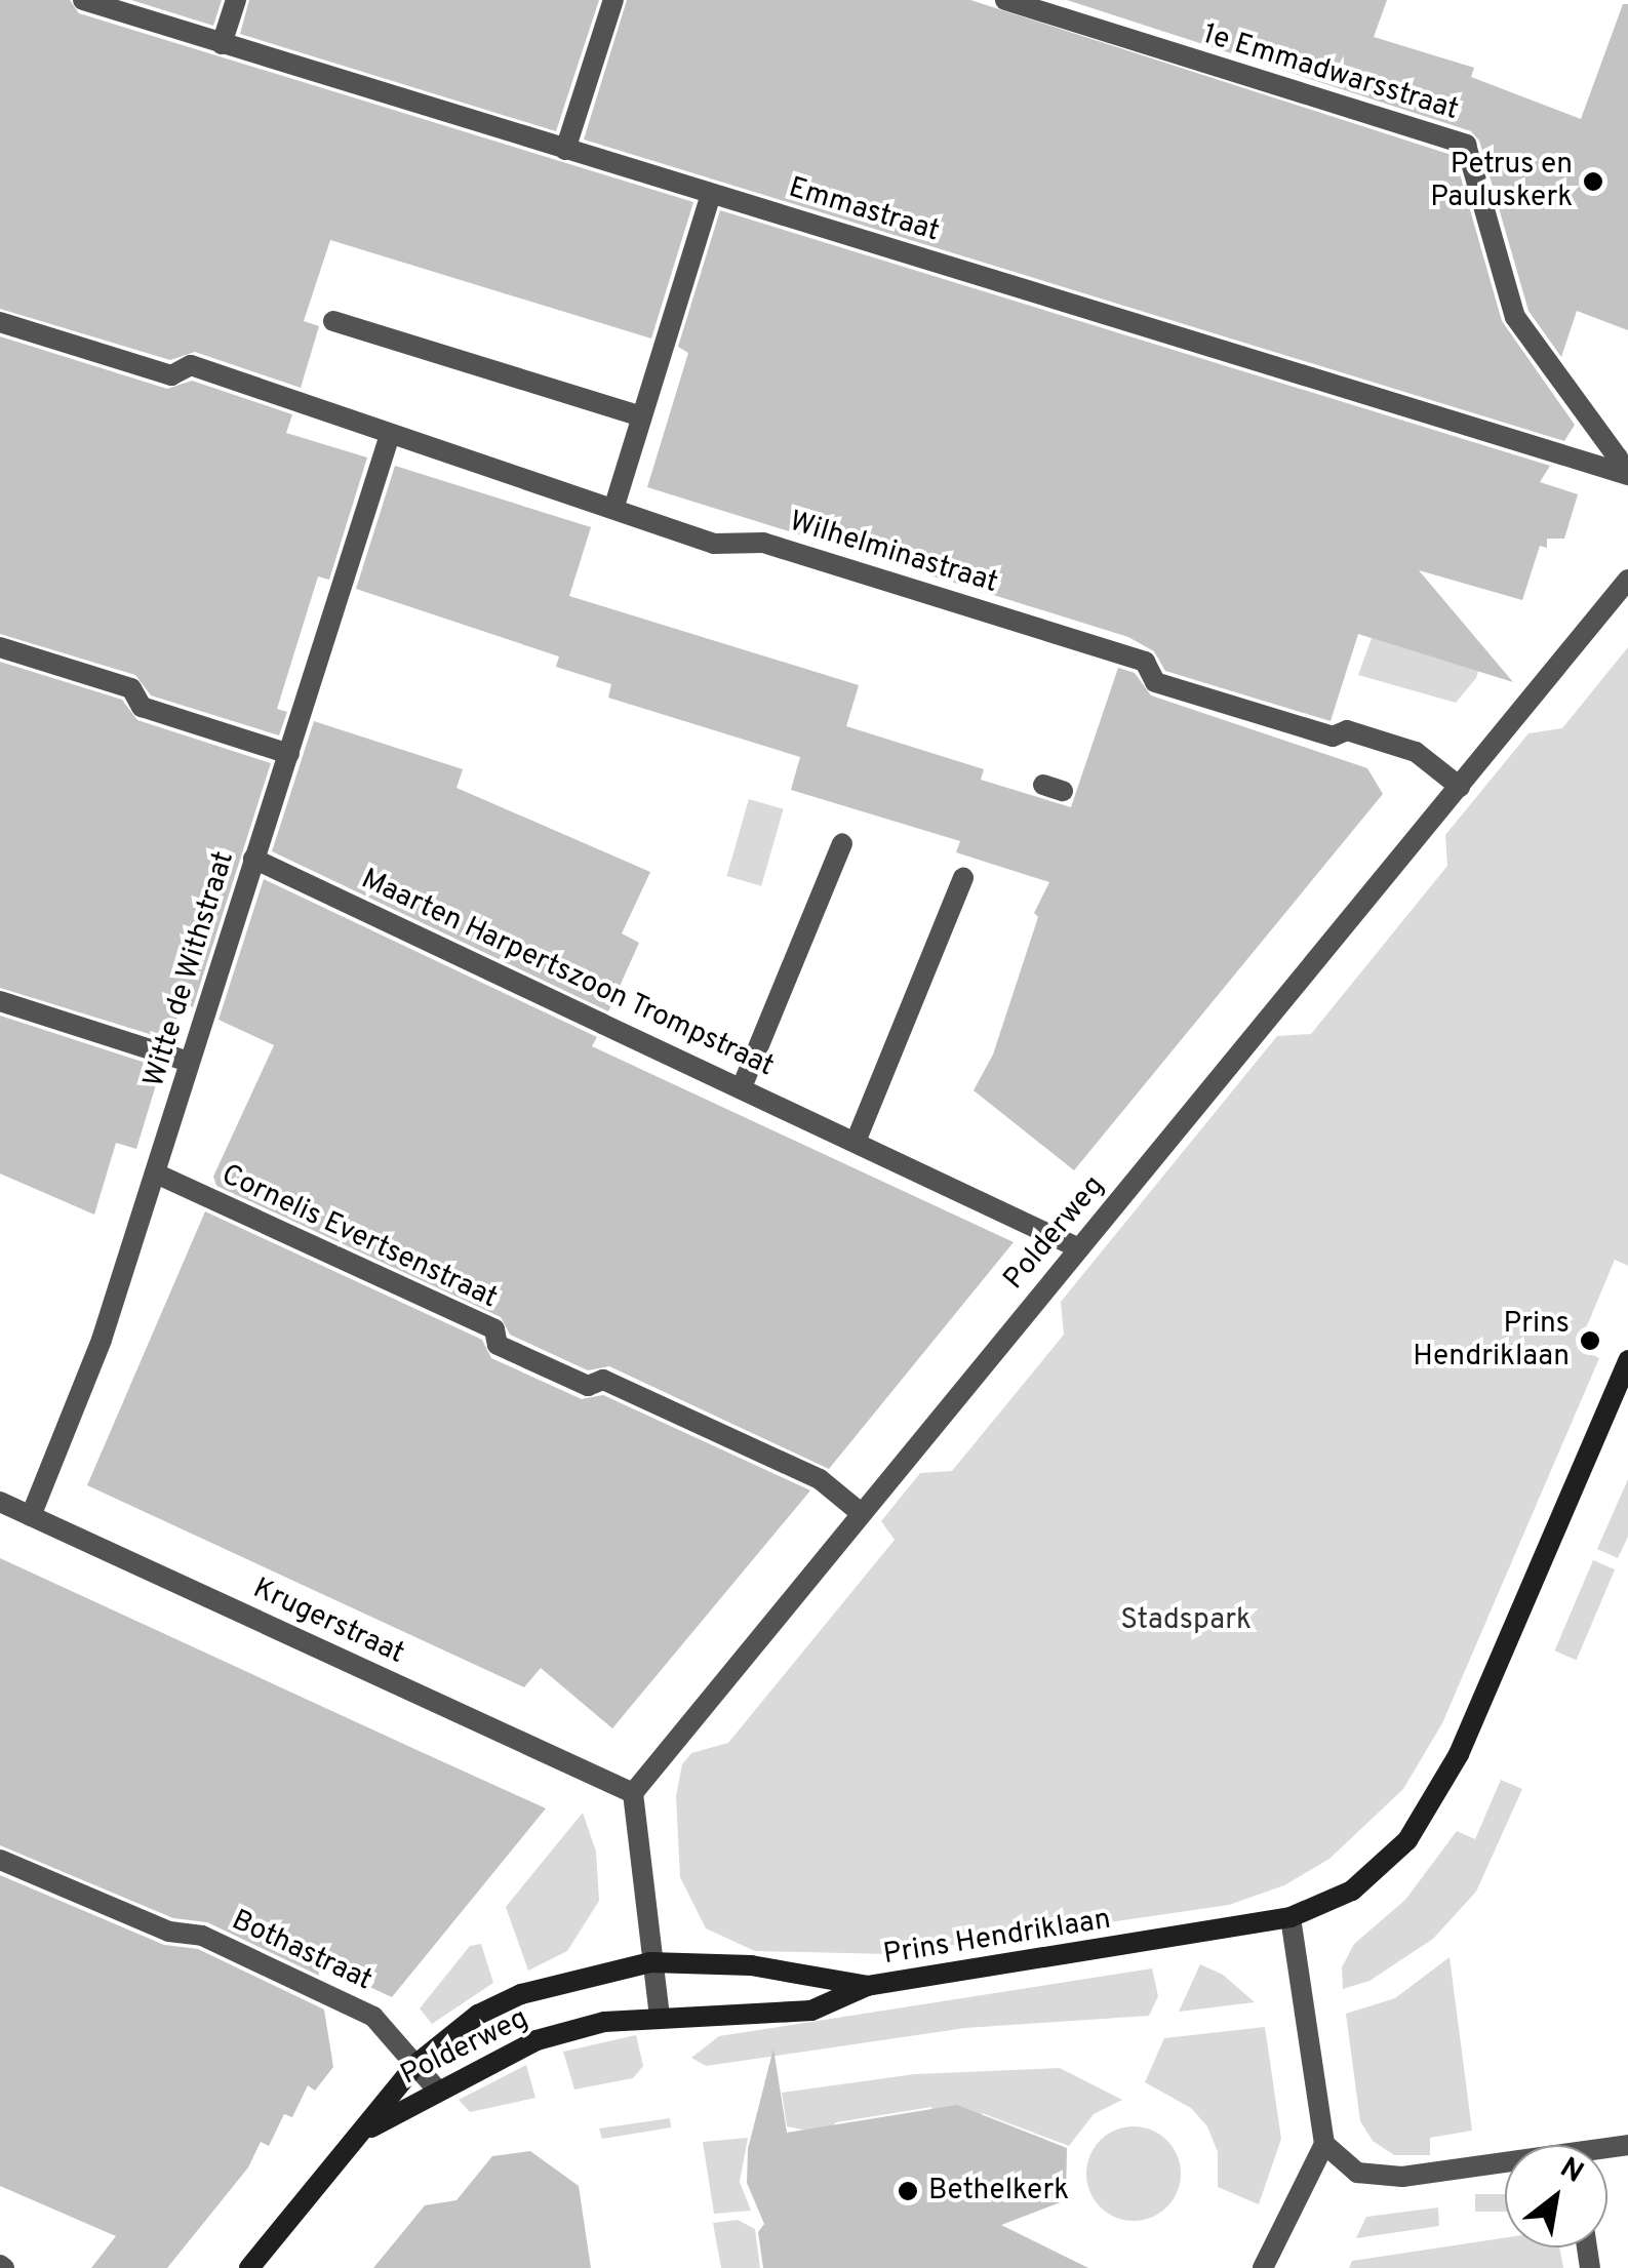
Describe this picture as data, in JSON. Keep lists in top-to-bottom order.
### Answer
{
  "streets": {
    "main road": ["Polderweg", "Prins Hendriklaan"],
    "street": [
      "1e Emmadwarsstraat",
      "Emmastraat",
      "Wilhelminastraat",
      "Witte de Withstraat",
      "Maarten Harpertszoon Trompstraat",
      "Cornelis Evertsenstraat",
      "Krugerstraat",
      "Bothastraat"
    ]
  },
  "crossings": [
    ["1e Emmadwarsstraat", "Emmastraat"],
    ["Wilhelminastraat", "Witte de Withstraat"],
    ["Wilhelminastraat", "Polderweg"],
    ["Witte de Withstraat", "Maarten Harpertszoon Trompstraat"],
    ["Witte de Withstraat", "Cornelis Evertsenstraat"],
    ["Witte de Withstraat", "Krugerstraat"],
    ["Maarten Harpertszoon Trompstraat", "Polderweg"],
    ["Polderweg", "Cornelis Evertsenstraat"],
    ["Polderweg", "Krugerstraat"],
    ["Polderweg", "Prins Hendriklaan"],
    ["Polderweg", "Bothastraat"]
  ],
  "parks": ["Stadspark"],
  "places": ["Petrus en Pauluskerk", "Prins Hendriklaan", "Bethelkerk"],
  "north": "top right"
}
